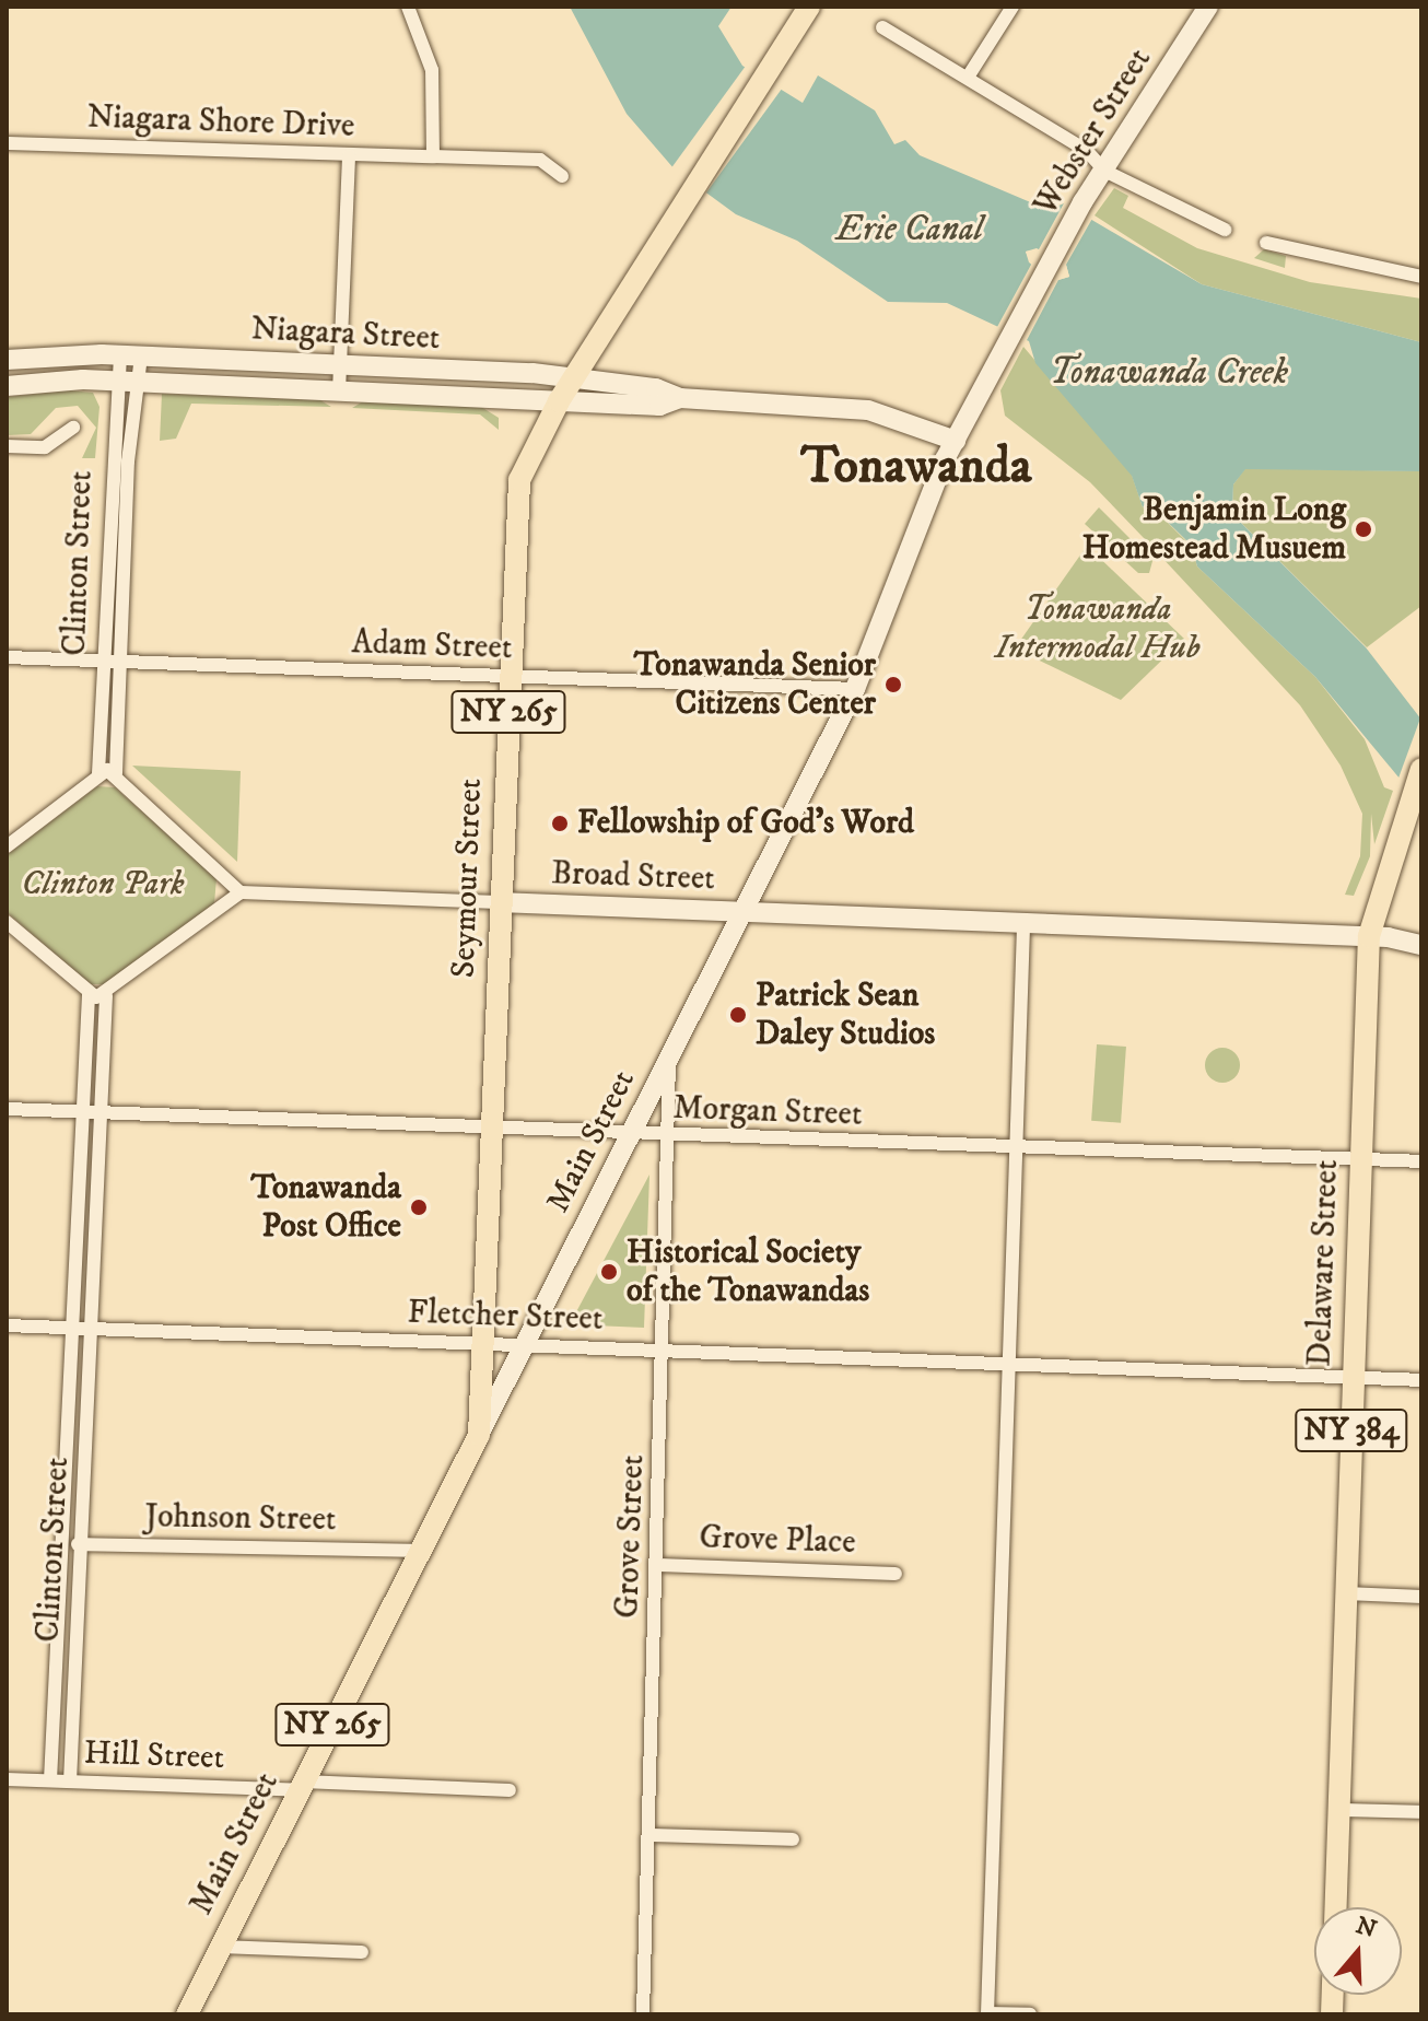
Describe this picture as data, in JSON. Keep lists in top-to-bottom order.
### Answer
{
  "streets": {
    "main road": [
      "NY 265",
      "Seymour Street",
      "Main Street",
      "Delaware Street",
      "NY 384"
    ],
    "street": [
      "Niagara Shore Drive",
      "Webster Street",
      "Niagara Street",
      "Clinton Street",
      "Adam Street",
      "Broad Street",
      "Morgan Street",
      "Fletcher Street",
      "Johnson Street",
      "Grove Street",
      "Grove Place",
      "Hill Street"
    ]
  },
  "crossings": [
    ["Webster Street", "Main Street"],
    ["Niagara Street", "Clinton Street"],
    ["Niagara Street", "Seymour Street"],
    ["Niagara Street", "Main Street"],
    ["Clinton Street", "Adam Street"],
    ["Clinton Street", "Morgan Street"],
    ["Clinton Street", "Fletcher Street"],
    ["Clinton Street", "Johnson Street"],
    ["Clinton Street", "Hill Street"],
    ["Adam Street", "Seymour Street"],
    ["Adam Street", "Main Street"],
    ["Broad Street", "Seymour Street"],
    ["Broad Street", "Main Street"],
    ["Broad Street", "Delaware Street"],
    ["Seymour Street", "Morgan Street"],
    ["Seymour Street", "Main Street"],
    ["Seymour Street", "Fletcher Street"],
    ["Morgan Street", "Main Street"],
    ["Morgan Street", "Delaware Street"],
    ["Morgan Street", "Grove Street"],
    ["Main Street", "Fletcher Street"],
    ["Main Street", "Johnson Street"],
    ["Main Street", "Grove Street"],
    ["Main Street", "Hill Street"],
    ["Delaware Street", "Fletcher Street"],
    ["Fletcher Street", "Grove Street"],
    ["Grove Street", "Grove Place"]
  ],
  "districts": ["Tonawanda"],
  "water": ["Erie Canal", "Tonawanda Creek"],
  "parks": ["Tonawanda Intermodal Hub", "Clinton Park"],
  "places": [
    "Benjamin Long Homestead Musuem",
    "Tonawanda Senior Citizens Center",
    "Fellowship of God's Word",
    "Patrick Sean Daley Studios",
    "Tonawanda Post Office",
    "Historical Society of the Tonawandas"
  ],
  "north": "top"
}
